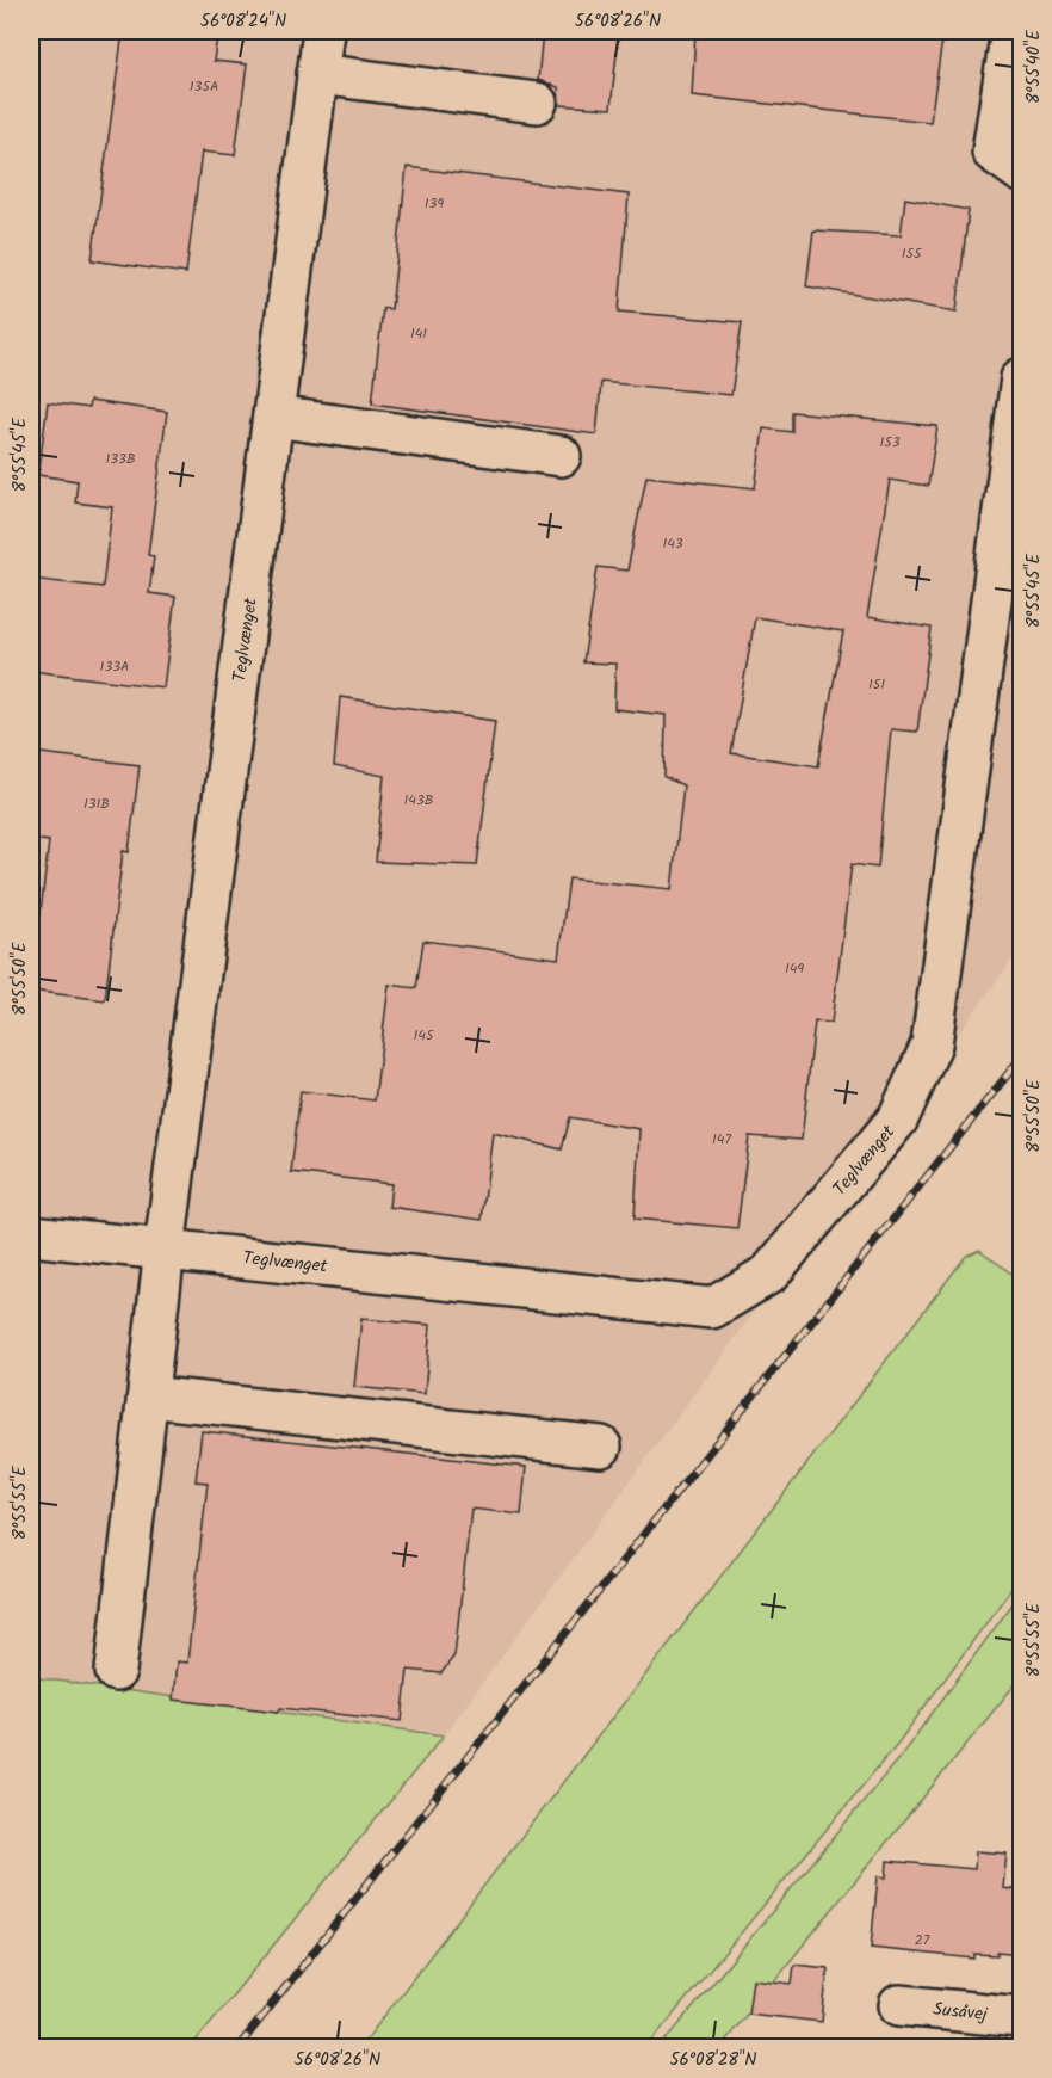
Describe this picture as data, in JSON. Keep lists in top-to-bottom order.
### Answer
{
  "streets": {
    "street": ["Teglvænget", "Susåvej"]
  },
  "house_numbers": [
    "135A",
    "139",
    "155",
    "141",
    "153",
    "133B",
    "143",
    "133A",
    "151",
    "143B",
    "131B",
    "149",
    "145",
    "147",
    "27"
  ],
  "coordinates": [
    "56°08'24\"N",
    "56°08'26\"N",
    "8°55'40\"E",
    "8°55'45\"E",
    "8°55'50\"E",
    "8°55'55\"E",
    "56°08'28\"N"
  ]
}
